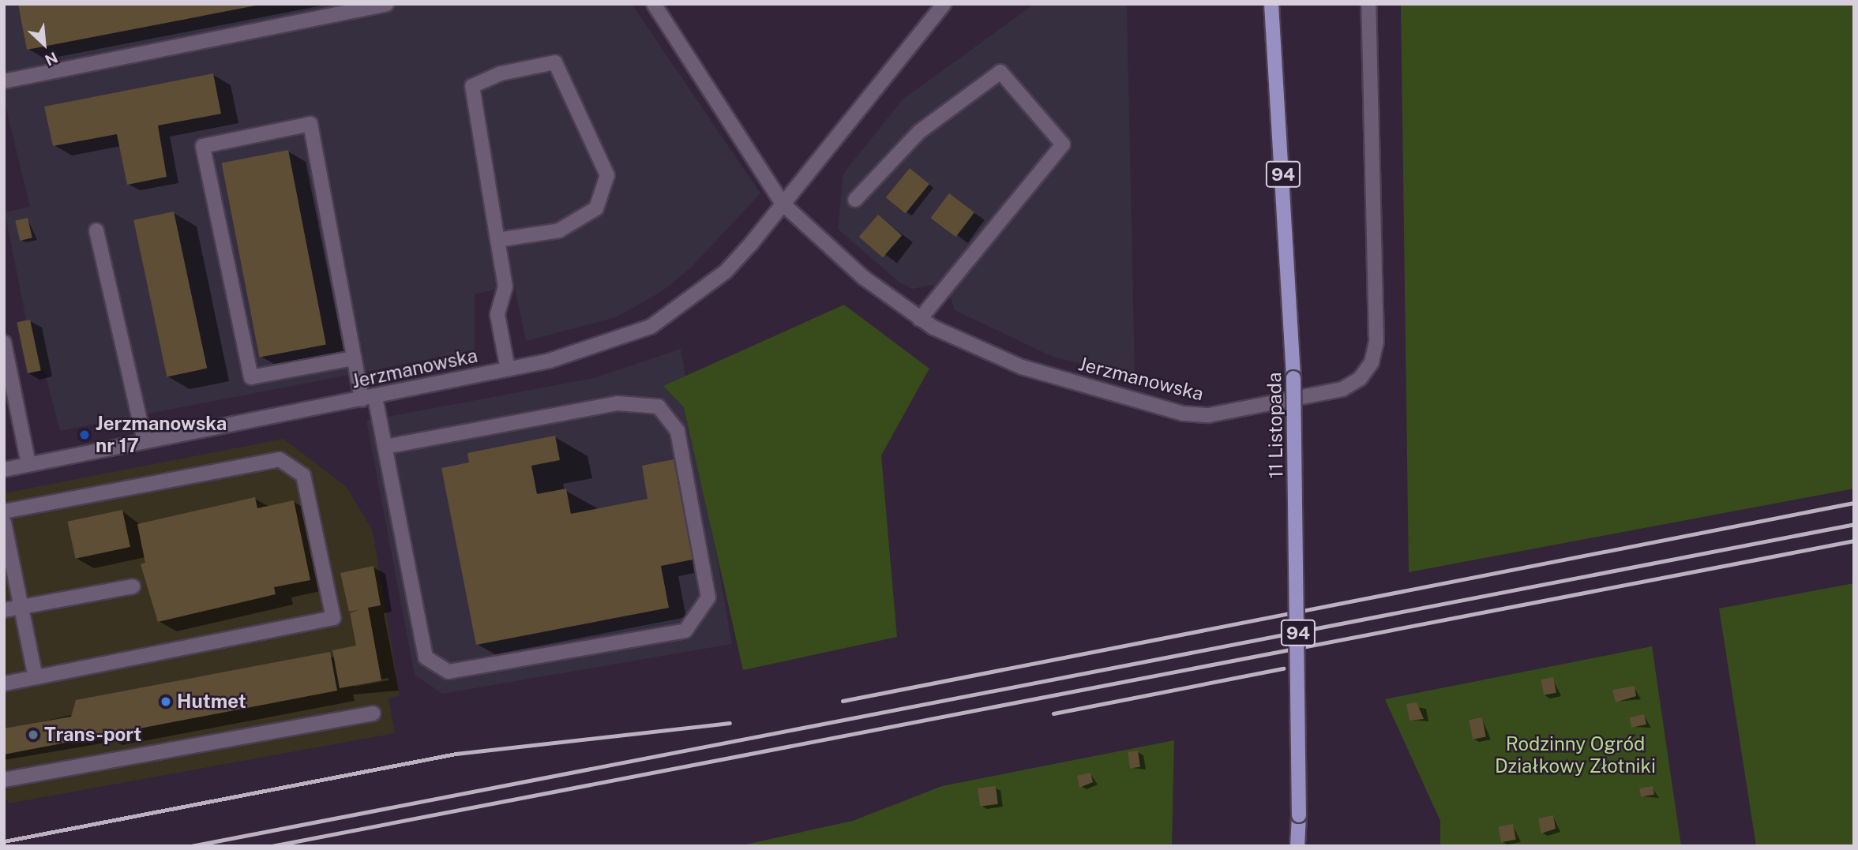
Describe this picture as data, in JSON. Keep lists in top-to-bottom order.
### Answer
{
  "streets": {
    "main road": ["94", "11 Listopada"],
    "street": ["Jerzmanowska"]
  },
  "parks": ["Rodzinny Ogród Działkowy Złotniki"],
  "places": ["Jerzmanowska nr 17", "Hutmet", "Trans-port"],
  "north": "bottom right"
}
